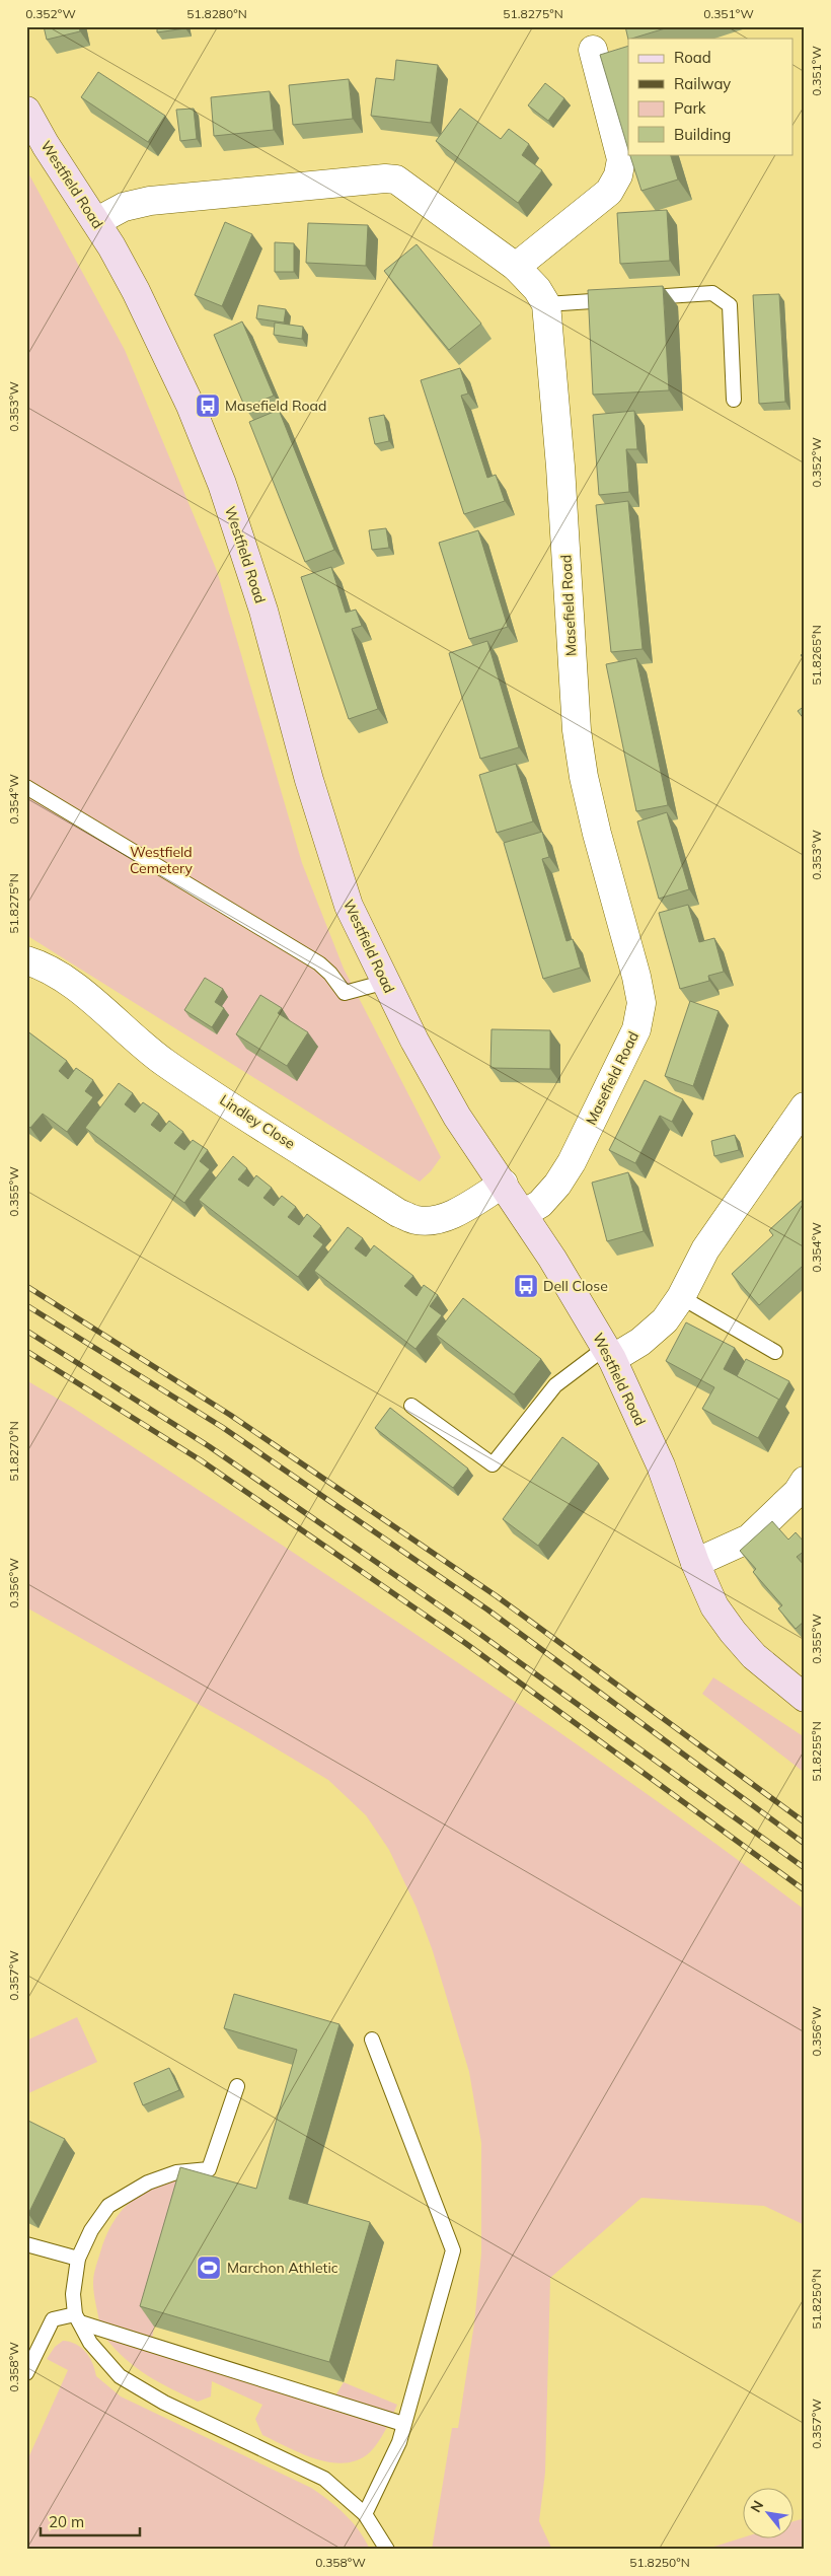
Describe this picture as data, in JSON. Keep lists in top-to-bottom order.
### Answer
{
  "streets": {
    "street": ["Westfield Road", "Masefield Road", "Lindley Close"]
  },
  "crossings": [
    ["Westfield Road", "Masefield Road"],
    ["Westfield Road", "Lindley Close"]
  ],
  "parks": ["Westfield Cemetery"],
  "places": {
    "bus stop": ["Masefield Road", "Dell Close"],
    "sports": ["Marchon Athletic"]
  },
  "legend": [
    "Road",
    "Railway",
    "Park",
    "Building"
  ],
  "scale_bar": "20 m",
  "north": "top left",
  "coordinates": [
    "0.352°W",
    "51.8280°N",
    "51.8275°N",
    "0.351°W",
    "0.353°W",
    "51.8265°N",
    "0.354°W",
    "0.355°W",
    "51.8270°N",
    "0.356°W",
    "51.8255°N",
    "0.357°W",
    "51.8250°N",
    "0.358°W"
  ]
}
